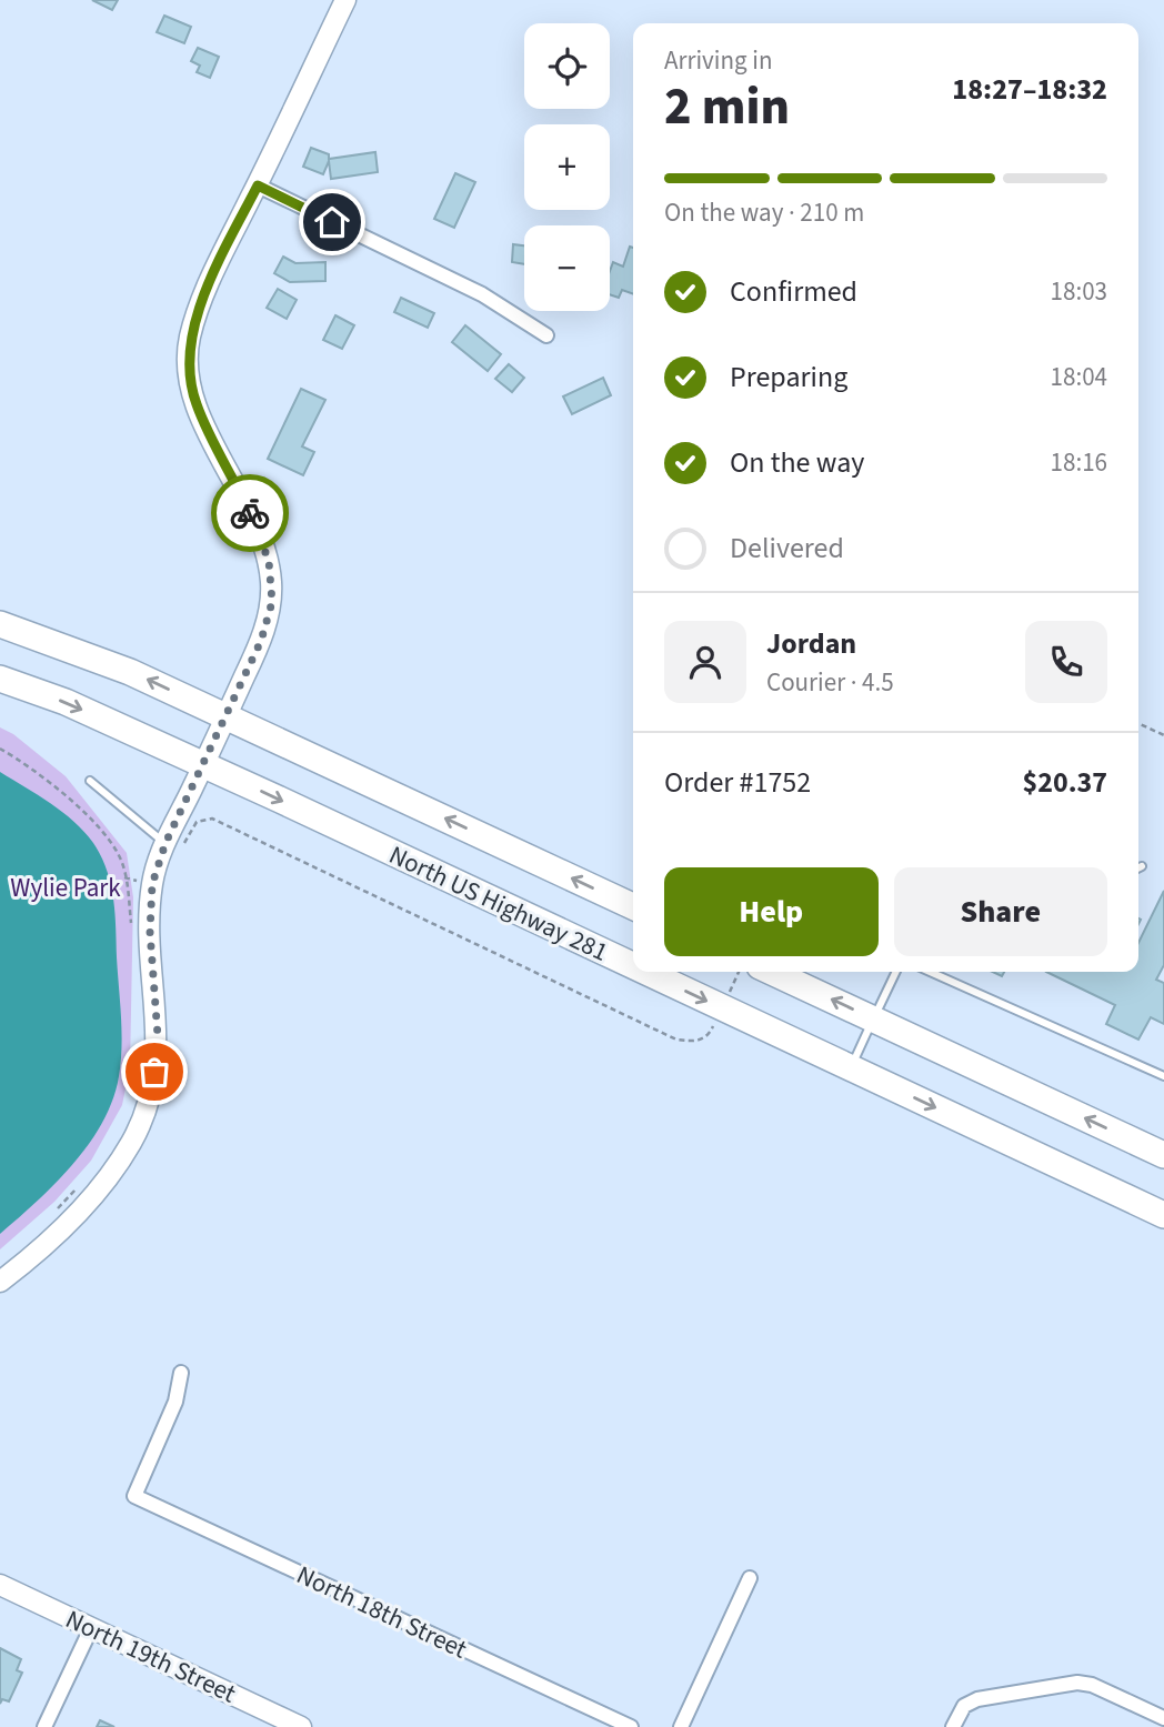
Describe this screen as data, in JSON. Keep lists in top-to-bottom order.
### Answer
{
  "streets": {
    "highway": ["North US Highway 281"],
    "street": ["North 18th Street", "North 19th Street"]
  },
  "parks": ["Wylie Park"],
  "page": {
    "map_buttons": ["+", "−"],
    "heading": ["2 min", "Arriving in", "18:27–18:32"],
    "panel": [
      "Jordan",
      "Courier · 4.5",
      "Order #1752",
      "$20.37"
    ],
    "bar": "On the way · 210 m",
    "list": [
      ["Confirmed", "18:03"],
      ["Preparing", "18:04"],
      ["On the way", "18:16"],
      "Delivered"
    ],
    "buttons": ["Help", "Share"]
  }
}
